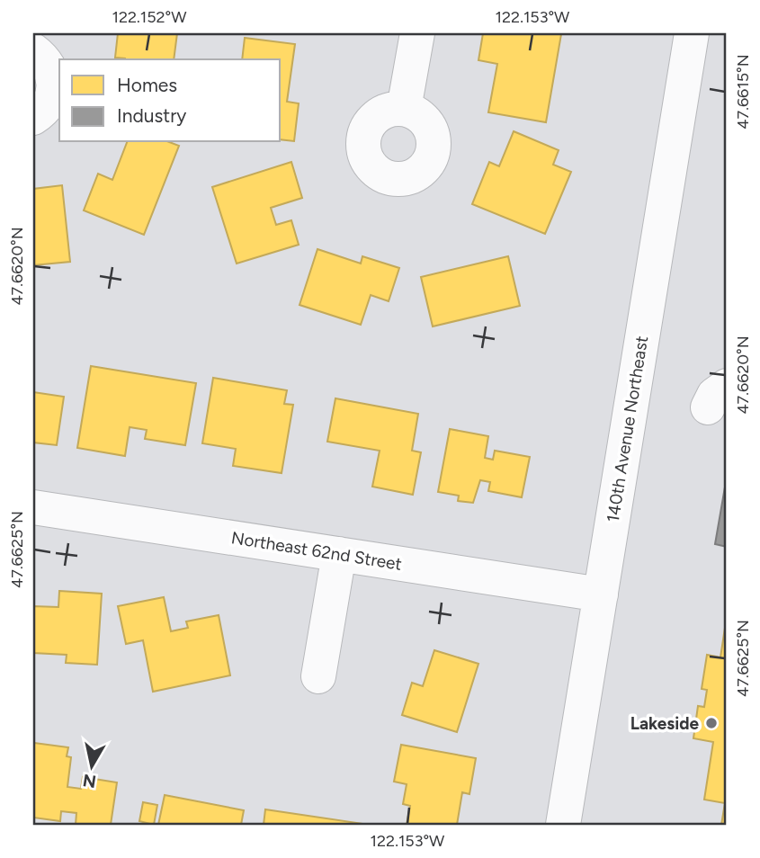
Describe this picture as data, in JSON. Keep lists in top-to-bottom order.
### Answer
{
  "streets": {
    "street": ["140th Avenue Northeast", "Northeast 62nd Street"]
  },
  "crossings": [
    ["140th Avenue Northeast", "Northeast 62nd Street"]
  ],
  "places": ["Lakeside"],
  "legend": ["Homes", "Industry"],
  "north": "bottom",
  "coordinates": [
    "122.152°W",
    "122.153°W",
    "47.6615°N",
    "47.6620°N",
    "47.6625°N"
  ]
}
